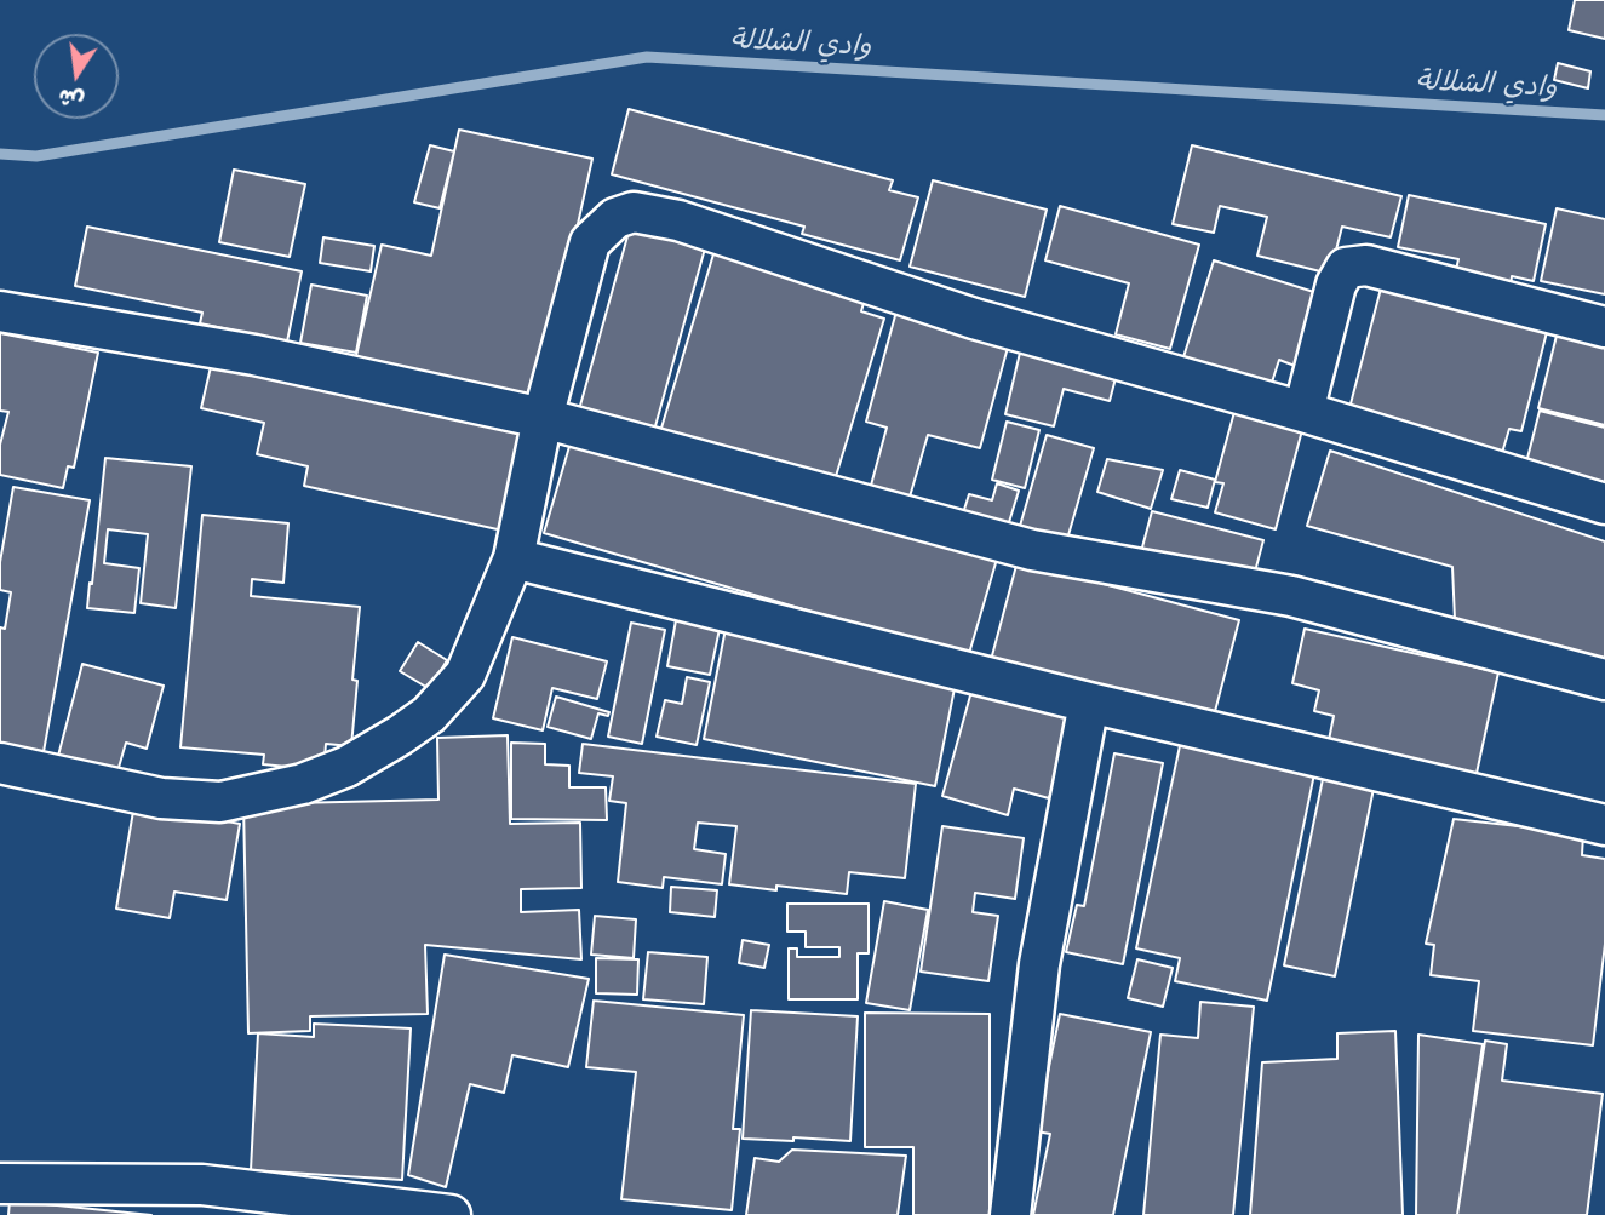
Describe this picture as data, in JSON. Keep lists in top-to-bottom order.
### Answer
{
  "water": ["وادي الشلالة"],
  "north": "bottom"
}
